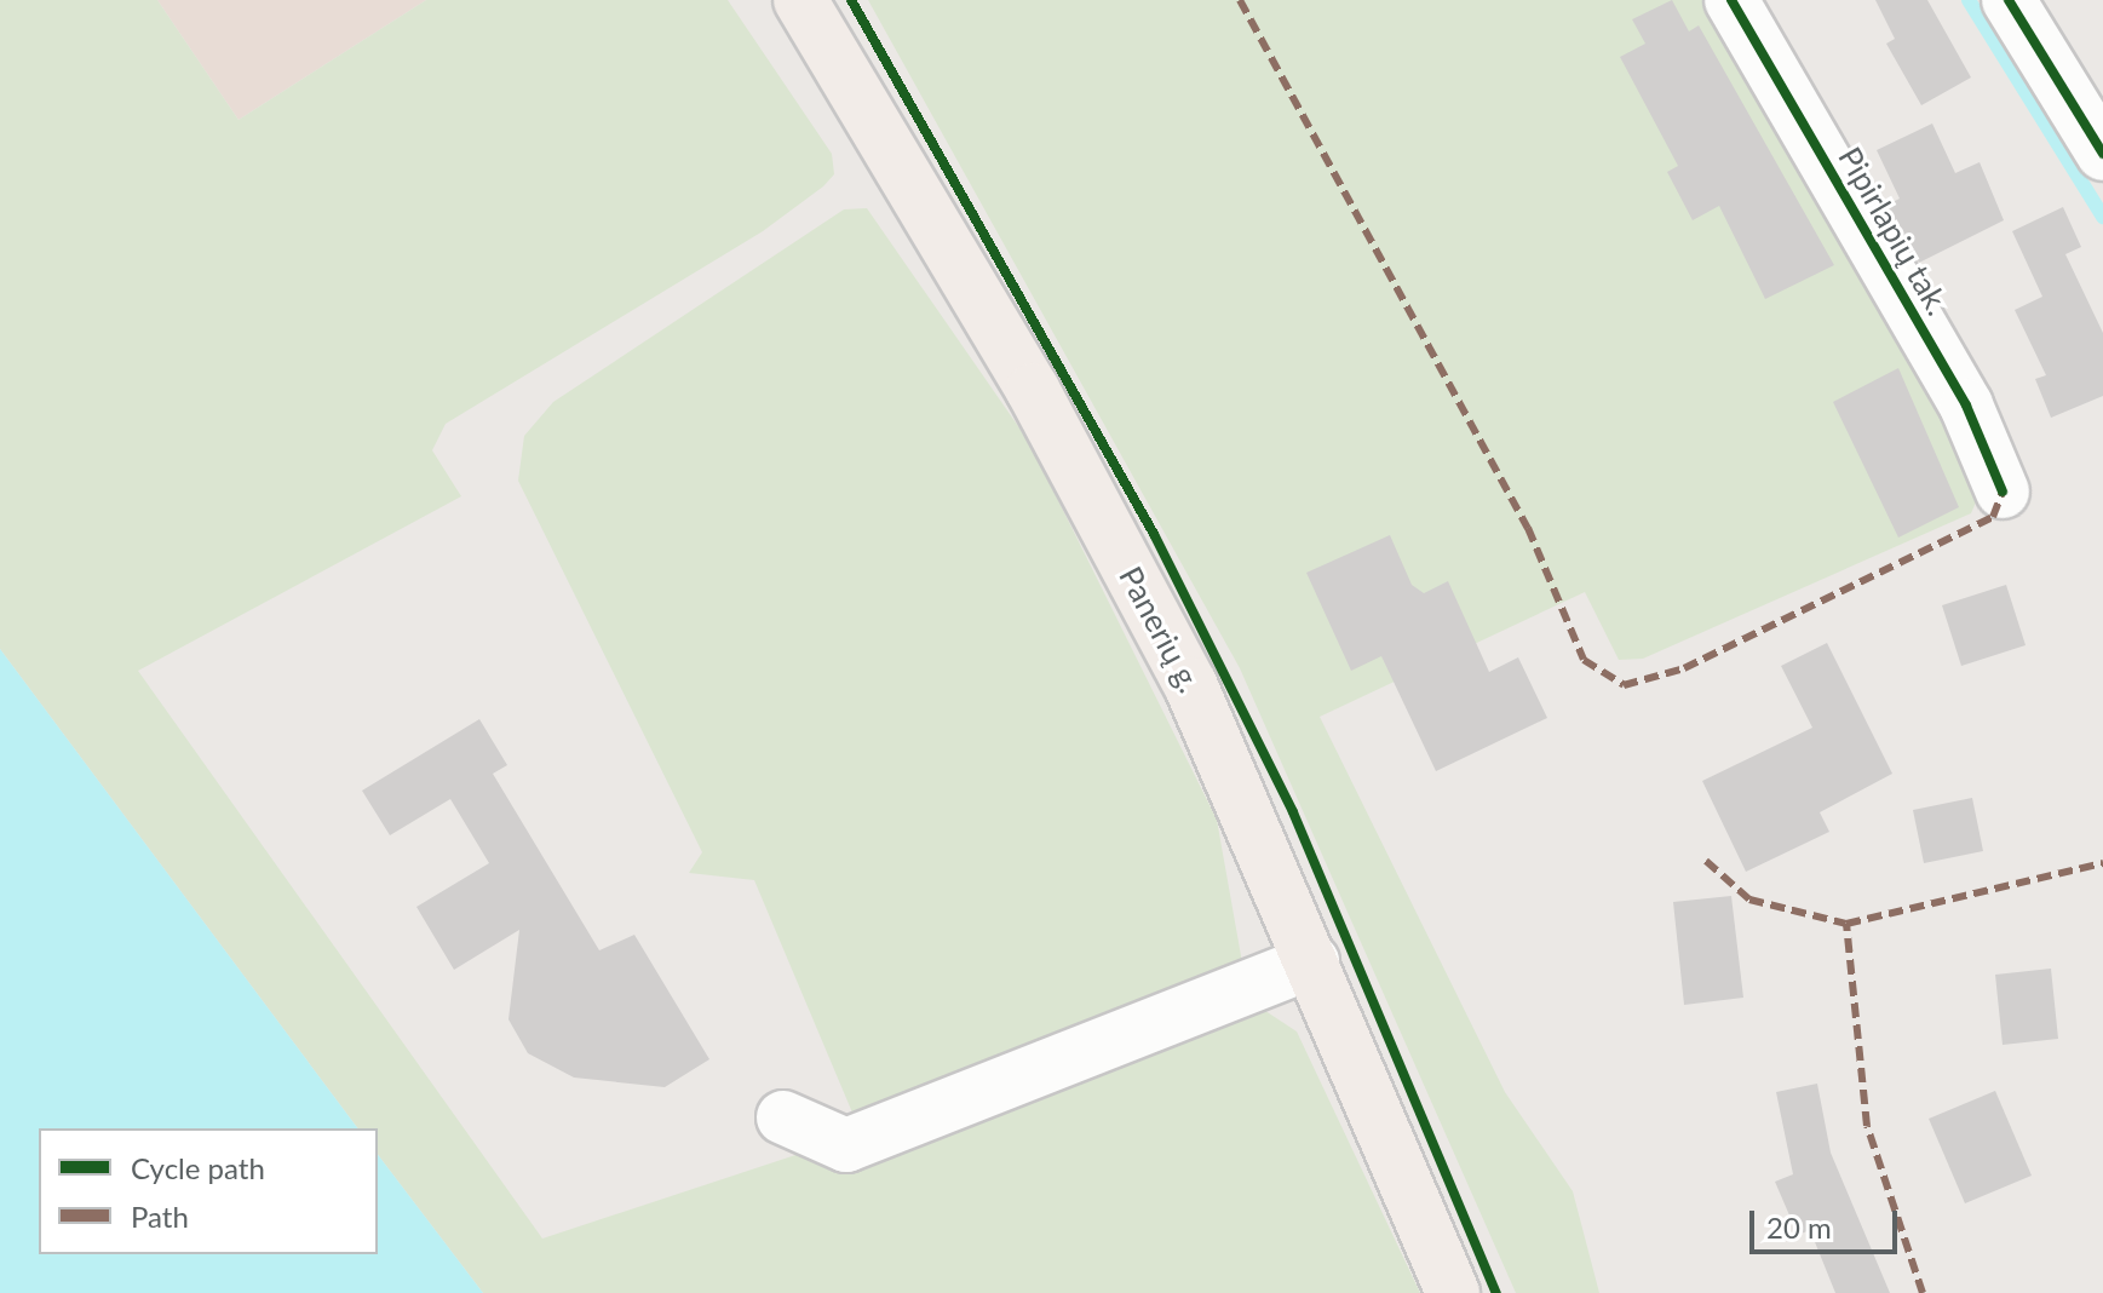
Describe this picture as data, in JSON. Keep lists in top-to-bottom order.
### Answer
{
  "streets": {
    "main road": ["Panerių g."],
    "street": ["Pipirlapių tak."]
  },
  "legend": ["Cycle path", "Path"],
  "scale_bar": "20 m"
}
